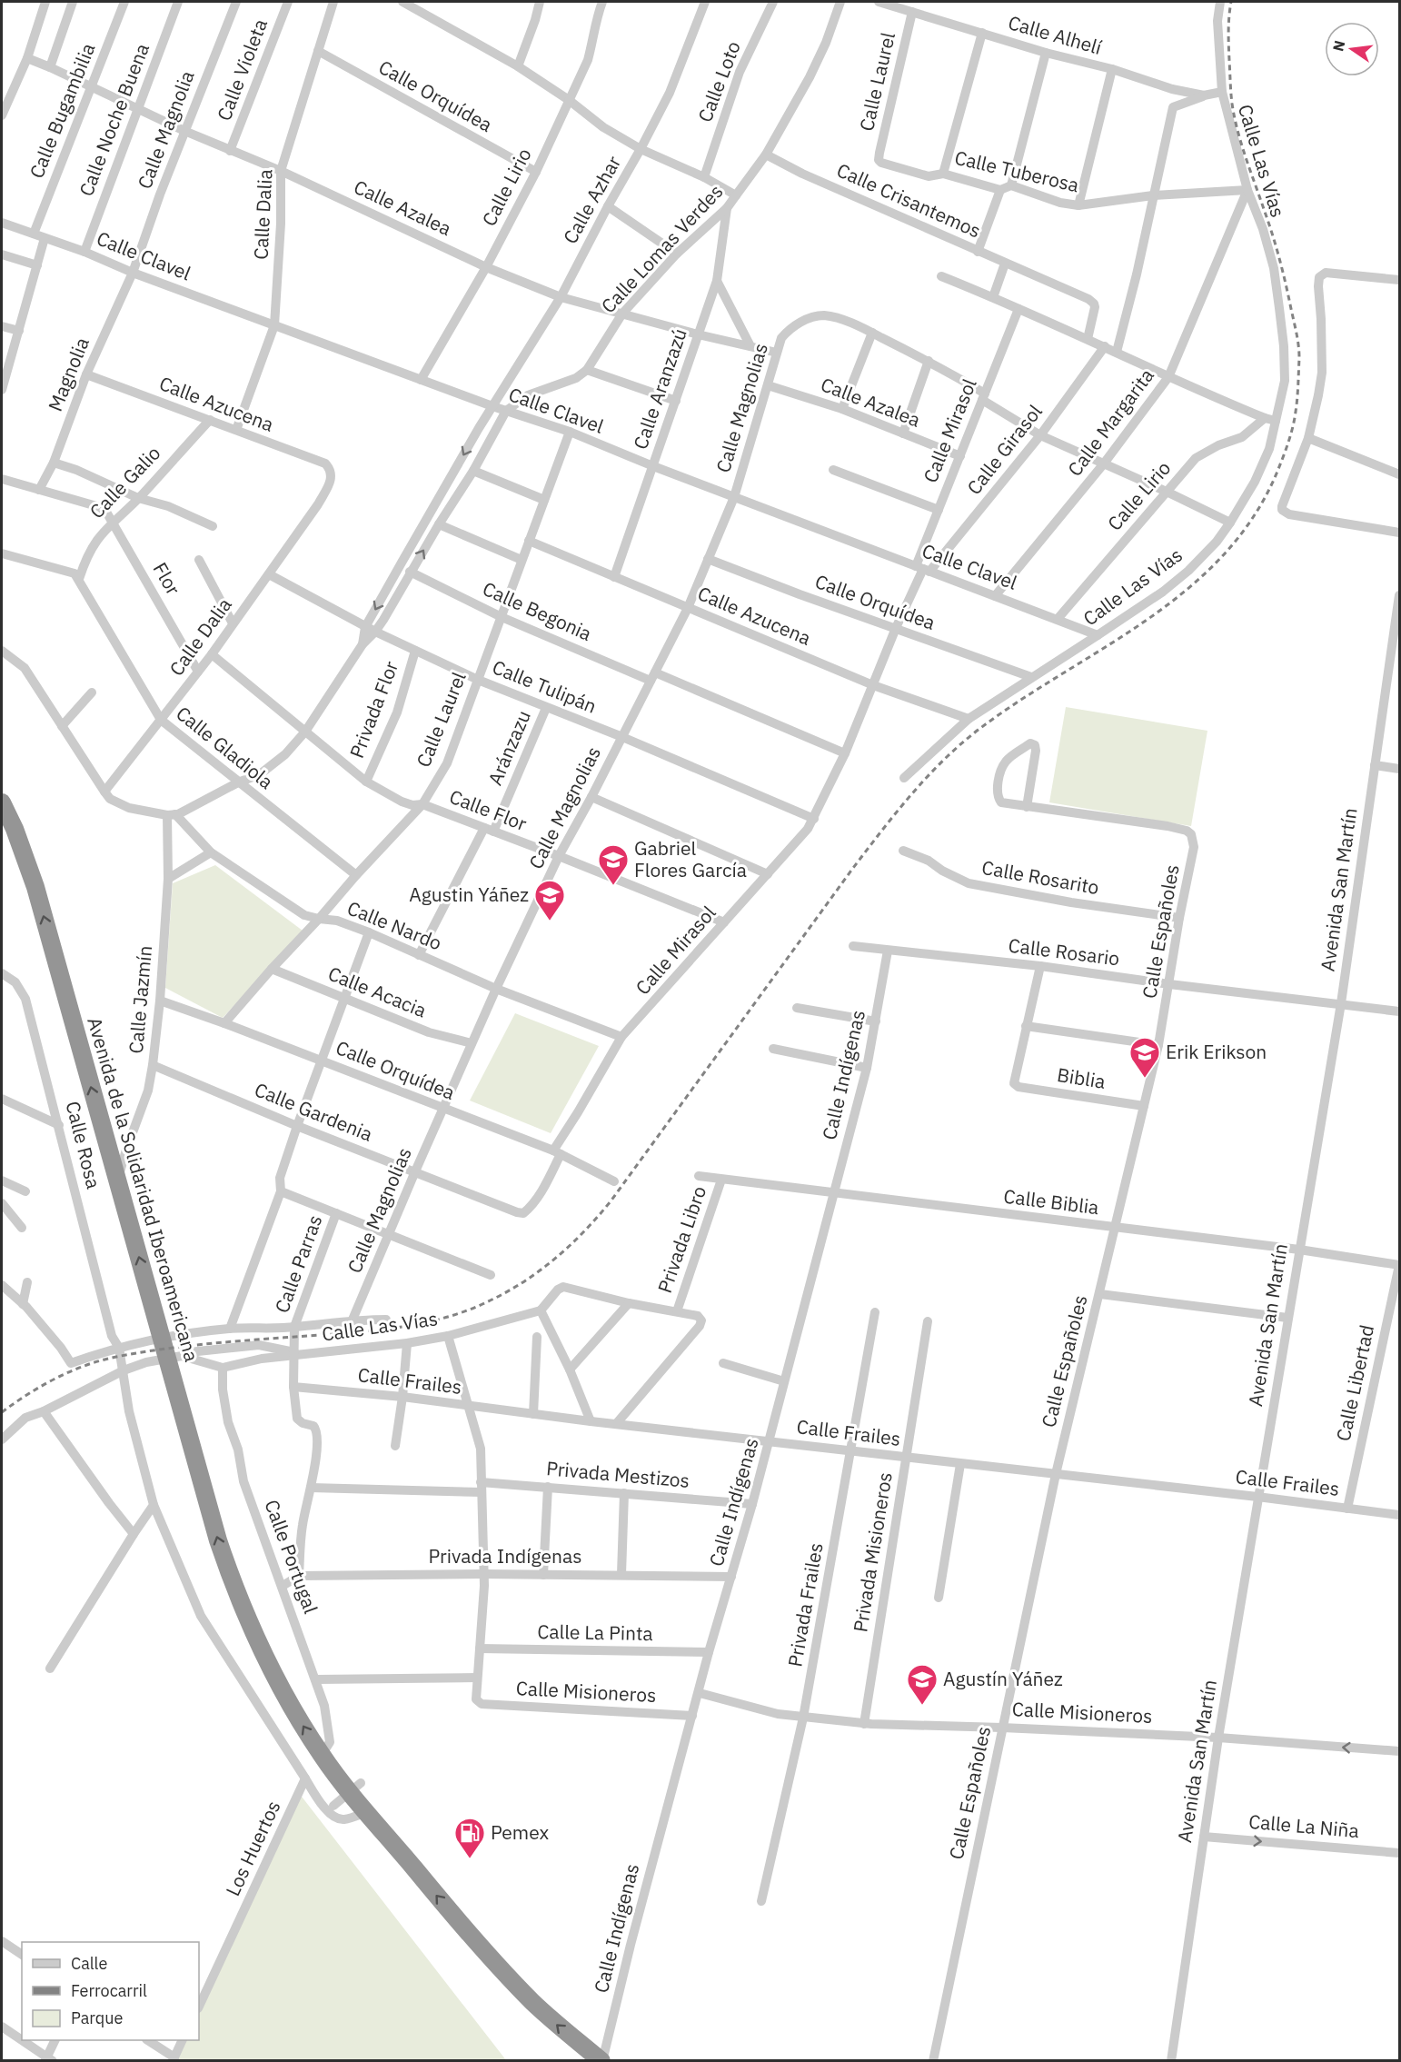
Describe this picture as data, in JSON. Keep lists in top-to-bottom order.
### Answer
{
  "streets": {
    "highway": ["Avenida de la Solidaridad Iberoamericana"],
    "street": [
      "Calle Alhelí",
      "Calle Violeta",
      "Calle Loto",
      "Calle Laurel",
      "Calle Orquídea",
      "Calle Bugambilia",
      "Calle Noche Buena",
      "Calle Magnolia",
      "Calle Las Vías",
      "Calle Tuberosa",
      "Calle Lirio",
      "Calle Azhar",
      "Calle Crisantemos",
      "Calle Azalea",
      "Calle Dalia",
      "Calle Lomas Verdes",
      "Calle Clavel",
      "Magnolia",
      "Calle Aranzazú",
      "Calle Azucena",
      "Calle Magnolias",
      "Calle Margarita",
      "Calle Mirasol",
      "Calle Girasol",
      "Calle Galio",
      "Flor",
      "Calle Begonia",
      "Calle Tulipán",
      "Privada Flor",
      "Calle Gladiola",
      "Aránzazu",
      "Calle Flor",
      "Calle Rosarito",
      "Avenida San Martín",
      "Calle Nardo",
      "Calle Españoles",
      "Calle Rosario",
      "Calle Acacia",
      "Calle Jazmín",
      "Calle Indígenas",
      "Biblia",
      "Calle Gardenia",
      "Calle Rosa",
      "Calle Biblia",
      "Privada Libro",
      "Calle Parras",
      "Calle Frailes",
      "Calle Libertad",
      "Privada Mestizos",
      "Privada Misioneros",
      "Calle Portugal",
      "Privada Indígenas",
      "Privada Frailes",
      "Calle La Pinta",
      "Calle Misioneros",
      "Calle La Niña",
      "Los Huertos"
    ]
  },
  "crossings": [
    ["Calle Alhelí", "Calle Laurel"],
    ["Calle Alhelí", "Calle Las Vías"],
    ["Calle Violeta", "Calle Azalea"],
    ["Calle Laurel", "Calle Orquídea"],
    ["Calle Laurel", "Calle Tuberosa"],
    ["Calle Laurel", "Calle Clavel"],
    ["Calle Laurel", "Calle Azucena"],
    ["Calle Laurel", "Calle Begonia"],
    ["Calle Laurel", "Calle Tulipán"],
    ["Calle Laurel", "Calle Gladiola"],
    ["Calle Laurel", "Calle Flor"],
    ["Calle Laurel", "Calle Nardo"],
    ["Calle Laurel", "Calle Acacia"],
    ["Calle Orquídea", "Calle Las Vías"],
    ["Calle Orquídea", "Calle Lirio"],
    ["Calle Orquídea", "Calle Dalia"],
    ["Calle Orquídea", "Calle Magnolias"],
    ["Calle Orquídea", "Calle Mirasol"],
    ["Calle Orquídea", "Calle Jazmín"],
    ["Calle Bugambilia", "Calle Azalea"],
    ["Calle Bugambilia", "Calle Clavel"],
    ["Calle Noche Buena", "Calle Azalea"],
    ["Calle Noche Buena", "Calle Clavel"],
    ["Calle Magnolia", "Calle Azalea"],
    ["Calle Magnolia", "Calle Clavel"],
    ["Calle Magnolia", "Magnolia"],
    ["Calle Las Vías", "Calle Tuberosa"],
    ["Calle Las Vías", "Calle Clavel"],
    ["Calle Las Vías", "Calle Azucena"],
    ["Calle Las Vías", "Calle Magnolias"],
    ["Calle Las Vías", "Calle Margarita"],
    ["Calle Las Vías", "Calle Rosa"],
    ["Calle Las Vías", "Calle Parras"],
    ["Calle Las Vías", "Calle Portugal"],
    ["Calle Tuberosa", "Calle Margarita"],
    ["Calle Lirio", "Calle Azalea"],
    ["Calle Lirio", "Calle Clavel"],
    ["Calle Azhar", "Calle Azalea"],
    ["Calle Azhar", "Calle Lomas Verdes"],
    ["Calle Azhar", "Calle Clavel"],
    ["Calle Crisantemos", "Calle Lomas Verdes"],
    ["Calle Azalea", "Calle Dalia"],
    ["Calle Azalea", "Calle Lomas Verdes"],
    ["Calle Azalea", "Calle Aranzazú"],
    ["Calle Azalea", "Calle Magnolias"],
    ["Calle Azalea", "Calle Mirasol"],
    ["Calle Dalia", "Calle Clavel"],
    ["Calle Dalia", "Calle Azucena"],
    ["Calle Dalia", "Flor"],
    ["Calle Dalia", "Calle Tulipán"],
    ["Calle Dalia", "Calle Gladiola"],
    ["Calle Dalia", "Calle Flor"],
    ["Calle Lomas Verdes", "Calle Clavel"],
    ["Calle Lomas Verdes", "Calle Aranzazú"],
    ["Calle Lomas Verdes", "Calle Begonia"],
    ["Calle Lomas Verdes", "Calle Tulipán"],
    ["Calle Lomas Verdes", "Calle Gladiola"],
    ["Calle Lomas Verdes", "Calle Flor"],
    ["Calle Lomas Verdes", "Calle Nardo"],
    ["Calle Lomas Verdes", "Calle Jazmín"],
    ["Calle Clavel", "Magnolia"],
    ["Calle Clavel", "Calle Aranzazú"],
    ["Calle Clavel", "Calle Magnolias"],
    ["Calle Clavel", "Calle Margarita"],
    ["Calle Clavel", "Calle Mirasol"],
    ["Calle Clavel", "Calle Girasol"],
    ["Magnolia", "Calle Azucena"],
    ["Magnolia", "Flor"],
    ["Calle Aranzazú", "Calle Azucena"],
    ["Calle Azucena", "Calle Magnolias"],
    ["Calle Azucena", "Calle Mirasol"],
    ["Calle Azucena", "Calle Galio"],
    ["Calle Magnolias", "Calle Begonia"],
    ["Calle Magnolias", "Calle Tulipán"],
    ["Calle Magnolias", "Calle Flor"],
    ["Calle Magnolias", "Calle Nardo"],
    ["Calle Magnolias", "Calle Acacia"],
    ["Calle Magnolias", "Calle Gardenia"],
    ["Calle Mirasol", "Calle Girasol"],
    ["Calle Mirasol", "Calle Begonia"],
    ["Calle Mirasol", "Calle Tulipán"],
    ["Calle Mirasol", "Calle Flor"],
    ["Calle Mirasol", "Calle Nardo"],
    ["Calle Mirasol", "Calle Gardenia"],
    ["Calle Galio", "Flor"],
    ["Calle Galio", "Calle Gladiola"],
    ["Calle Tulipán", "Privada Flor"],
    ["Calle Tulipán", "Aránzazu"],
    ["Privada Flor", "Calle Flor"],
    ["Aránzazu", "Calle Flor"],
    ["Aránzazu", "Calle Nardo"],
    ["Calle Rosarito", "Calle Españoles"],
    ["Avenida San Martín", "Calle Rosario"],
    ["Avenida San Martín", "Calle Biblia"],
    ["Avenida San Martín", "Calle Frailes"],
    ["Avenida San Martín", "Calle Misioneros"],
    ["Avenida San Martín", "Calle La Niña"],
    ["Calle Nardo", "Calle Jazmín"],
    ["Calle Españoles", "Calle Rosario"],
    ["Calle Españoles", "Biblia"],
    ["Calle Españoles", "Calle Biblia"],
    ["Calle Españoles", "Calle Frailes"],
    ["Calle Españoles", "Calle Misioneros"],
    ["Calle Rosario", "Calle Indígenas"],
    ["Calle Jazmín", "Calle Gardenia"],
    ["Calle Jazmín", "Avenida de la Solidaridad Iberoamericana"],
    ["Calle Indígenas", "Calle Biblia"],
    ["Calle Indígenas", "Calle Frailes"],
    ["Calle Indígenas", "Privada Mestizos"],
    ["Calle Indígenas", "Privada Indígenas"],
    ["Calle Indígenas", "Calle La Pinta"],
    ["Calle Indígenas", "Calle Misioneros"],
    ["Avenida de la Solidaridad Iberoamericana", "Calle Portugal"],
    ["Calle Biblia", "Privada Libro"],
    ["Calle Biblia", "Calle Libertad"],
    ["Calle Frailes", "Calle Libertad"],
    ["Calle Frailes", "Privada Misioneros"],
    ["Calle Frailes", "Privada Frailes"],
    ["Privada Misioneros", "Calle Misioneros"],
    ["Privada Frailes", "Calle Misioneros"]
  ],
  "one_way": ["Avenida de la Solidaridad Iberoamericana", "Calle La Niña"],
  "places": {
    "school or university": [
      "Gabriel Flores García",
      "Agustin Yáñez",
      "Erik Erikson",
      "Agustín Yáñez"
    ],
    "fuel station": ["Pemex"]
  },
  "legend": ["Calle", "Ferrocarril", "Parque"],
  "north": "left"
}
